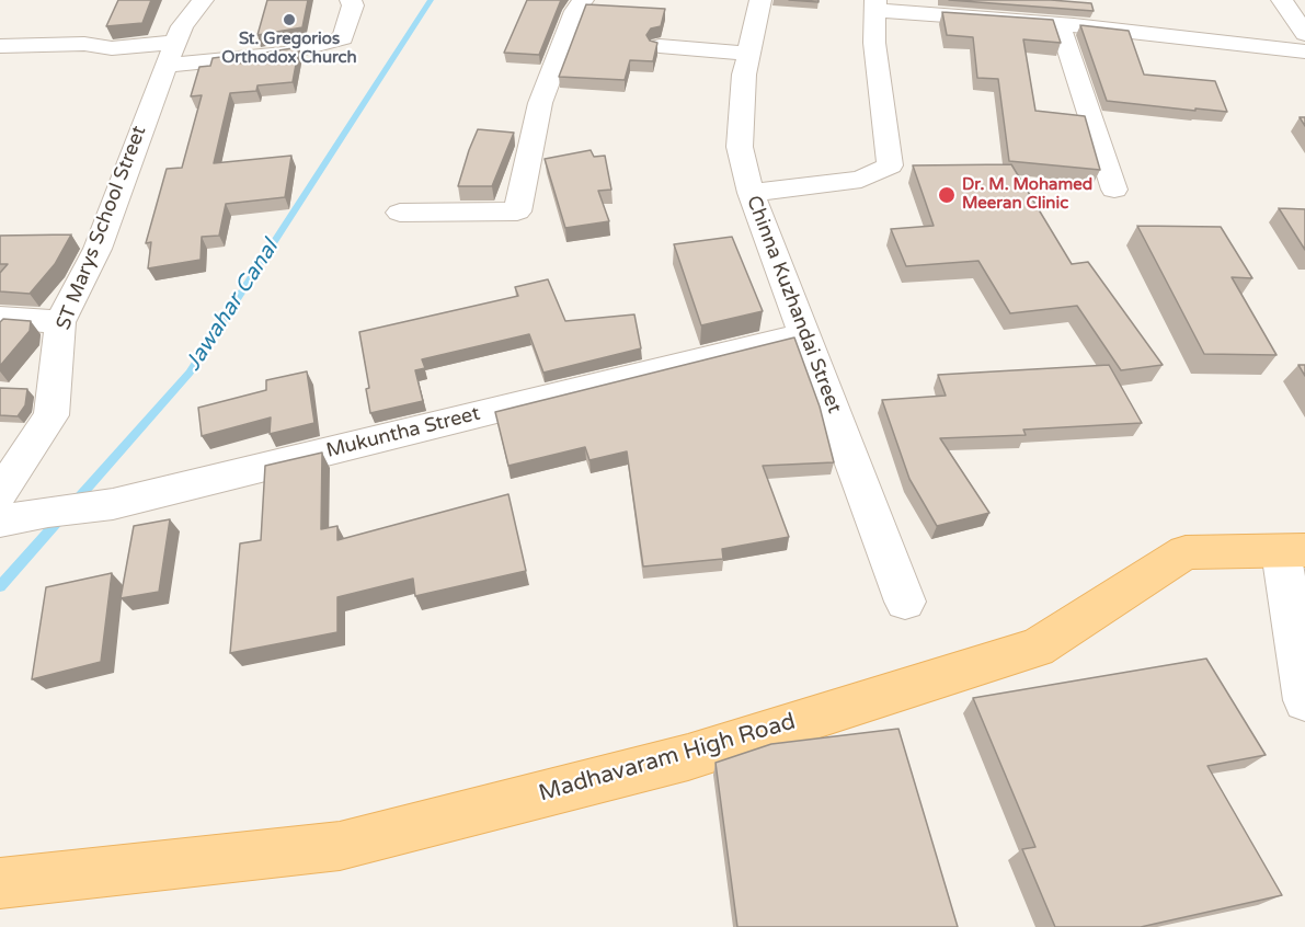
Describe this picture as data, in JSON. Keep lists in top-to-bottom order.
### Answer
{
  "streets": {
    "main road": ["Madhavaram High Road"],
    "street": ["ST Marys School Street", "Chinna Kuzhandai Street", "Mukuntha Street"]
  },
  "crossings": [
    ["Chinna Kuzhandai Street", "Mukuntha Street"]
  ],
  "water": ["Jawahar Canal"],
  "places": ["St. Gregorios Orthodox Church", "Dr. M. Mohamed Meeran Clinic"]
}
